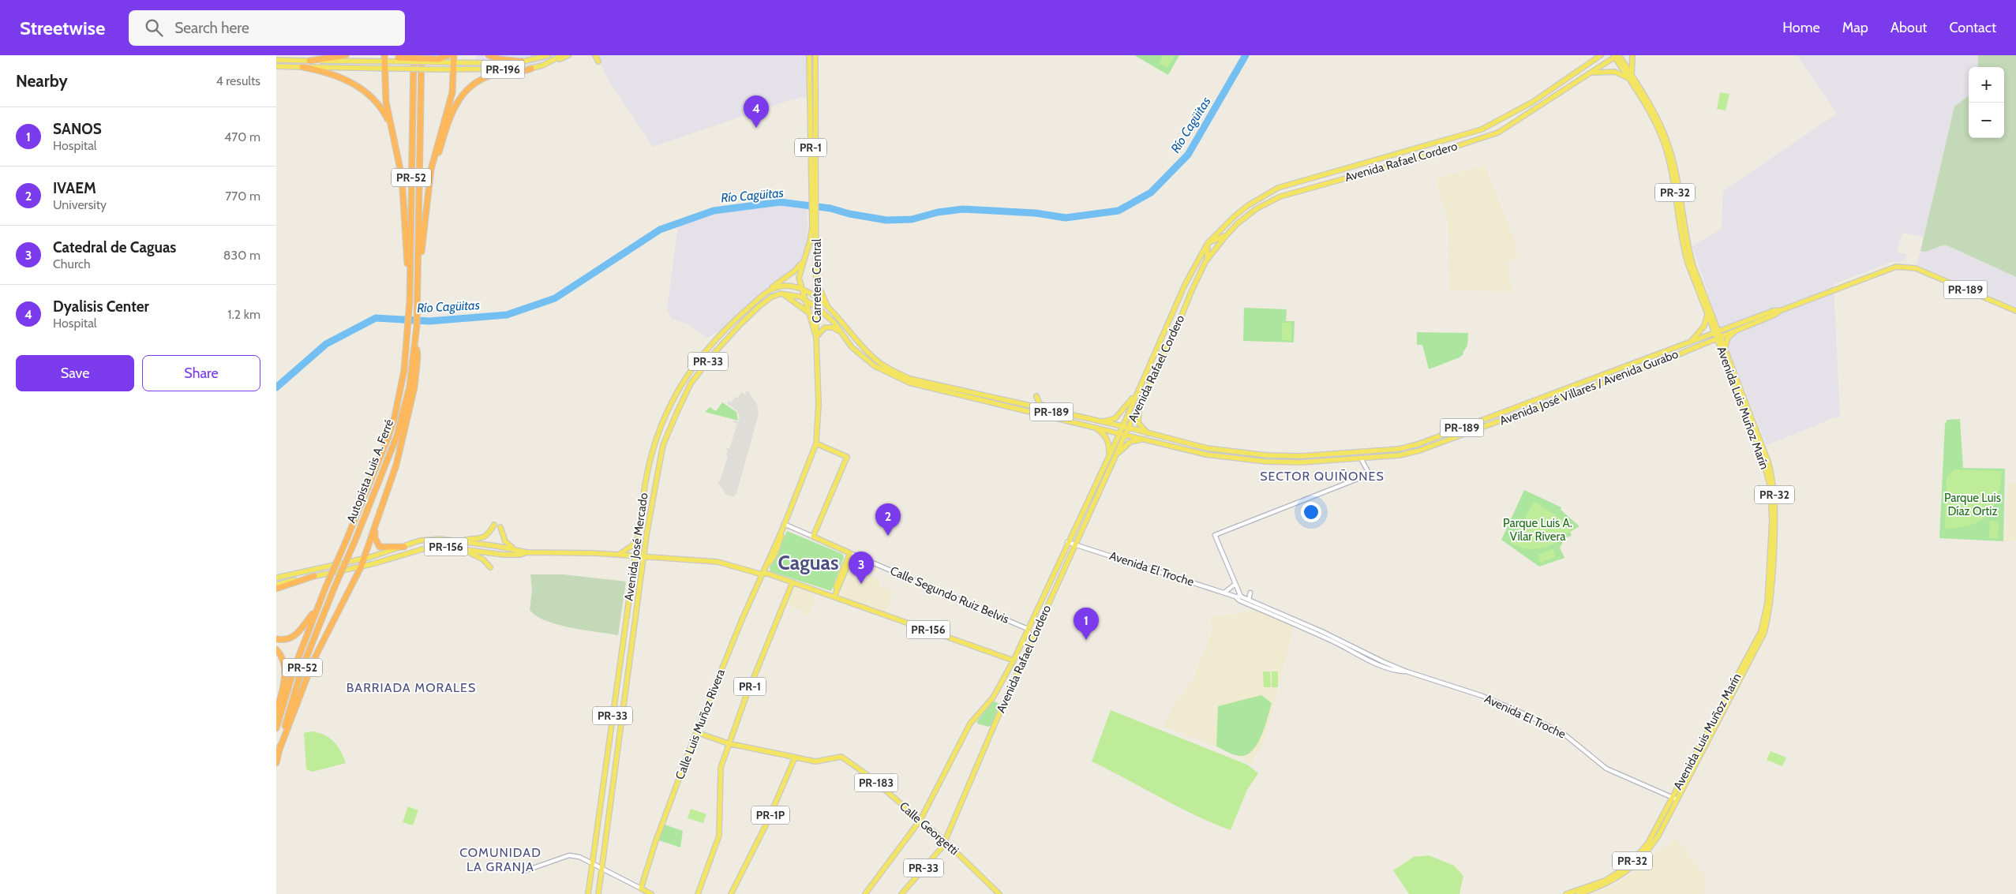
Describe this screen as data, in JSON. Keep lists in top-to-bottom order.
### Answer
{
  "streets": {
    "highway": ["PR-52", "Autopista Luis A. Ferré"],
    "main road": [
      "PR-196",
      "PR-1",
      "Avenida Rafael Cordero",
      "PR-32",
      "Carretera Central",
      "PR-189",
      "PR-33",
      "Avenida José Villares / Avenida Gurabo",
      "Avenida Luis Muñoz Marín",
      "PR-156",
      "Avenida José Mercado",
      "Calle Segundo Ruiz Belvis",
      "Calle Luis Muñoz Rivera",
      "PR-183",
      "PR-1P",
      "Calle Georgetti"
    ],
    "street": ["Avenida El Troche"]
  },
  "crossings": [
    ["PR-1", "PR-156"],
    ["PR-1", "Calle Georgetti"],
    ["Avenida Rafael Cordero", "PR-33"],
    ["Avenida Rafael Cordero", "Avenida José Villares / Avenida Gurabo"],
    ["Avenida Rafael Cordero", "Avenida Luis Muñoz Marín"],
    ["Avenida Rafael Cordero", "PR-156"],
    ["Avenida Rafael Cordero", "Avenida El Troche"],
    ["Avenida Rafael Cordero", "Calle Segundo Ruiz Belvis"],
    ["Avenida Rafael Cordero", "Calle Georgetti"],
    ["Carretera Central", "Avenida José Villares / Avenida Gurabo"],
    ["Carretera Central", "Avenida José Mercado"],
    ["Carretera Central", "Calle Luis Muñoz Rivera"],
    ["PR-33", "Calle Georgetti"],
    ["Avenida José Villares / Avenida Gurabo", "Avenida Luis Muñoz Marín"],
    ["Avenida José Villares / Avenida Gurabo", "Avenida José Mercado"],
    ["Avenida Luis Muñoz Marín", "Avenida El Troche"],
    ["PR-156", "Avenida José Mercado"],
    ["PR-156", "Calle Luis Muñoz Rivera"],
    ["Calle Segundo Ruiz Belvis", "Calle Luis Muñoz Rivera"],
    ["Calle Luis Muñoz Rivera", "Calle Georgetti"],
    ["PR-1P", "Calle Georgetti"]
  ],
  "districts": [
    "SECTOR QUIÑONES",
    "Caguas",
    "BARRIADA MORALES",
    "COMUNIDAD LA GRANJA"
  ],
  "water": ["Río Cagüitas"],
  "parks": ["Parque Luis Díaz Ortiz", "Parque Luis A. Vilar Rivera"],
  "page": {
    "header": "Streetwise",
    "search": "Search here",
    "nav": [
      "Home",
      "Map",
      "About",
      "Contact"
    ],
    "heading": ["Nearby", "4 results"],
    "map_buttons": ["+", "−"],
    "pins": [
      "4",
      "2",
      "3",
      "1"
    ],
    "list": [
      {
        "mark": "1",
        "name": "SANOS",
        "note": "Hospital",
        "value": "470 m"
      },
      {
        "mark": "2",
        "name": "IVAEM",
        "note": "University",
        "value": "770 m"
      },
      {
        "mark": "3",
        "name": "Catedral de Caguas",
        "note": "Church",
        "value": "830 m"
      },
      {
        "mark": "4",
        "name": "Dyalisis Center",
        "note": "Hospital",
        "value": "1.2 km"
      }
    ],
    "buttons": ["Save", "Share"]
  }
}
